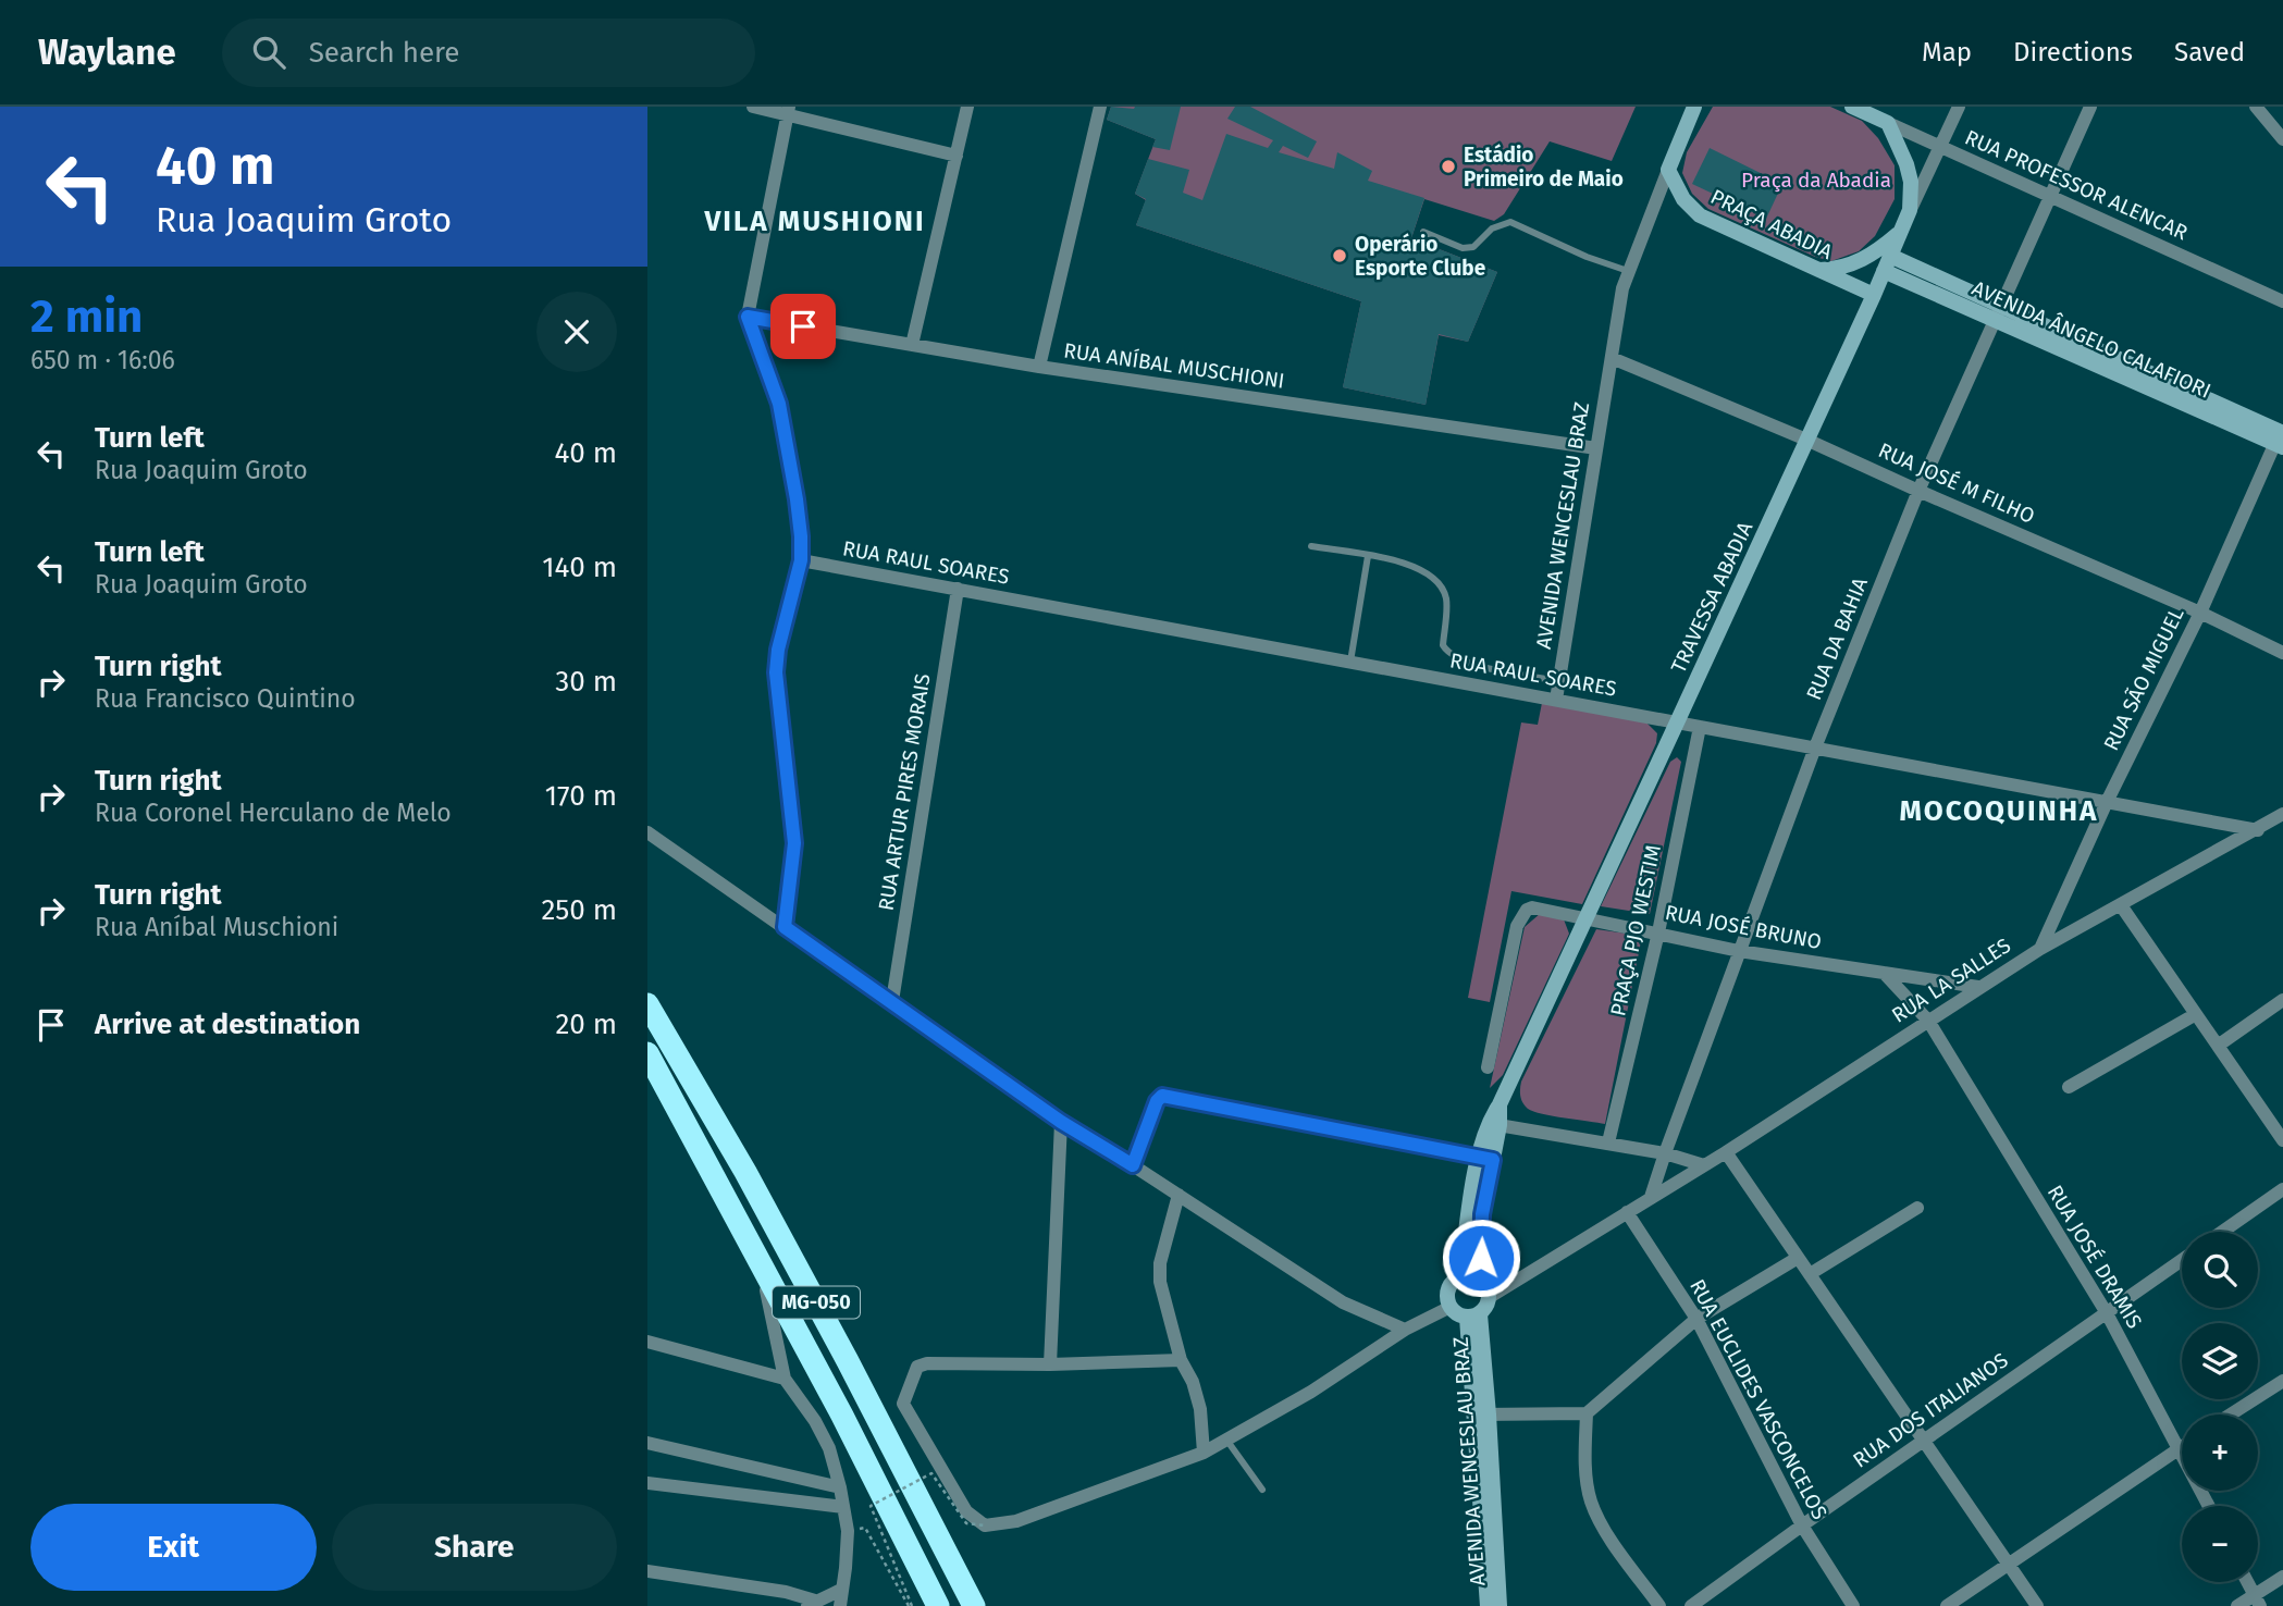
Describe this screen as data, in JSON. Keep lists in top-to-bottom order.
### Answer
{
  "streets": {
    "highway": ["MG-050"],
    "street": [
      "RUA PROFESSOR ALENCAR",
      "PRAÇA ABADIA",
      "AVENIDA ÂNGELO CALAFIORI",
      "RUA ANÍBAL MUSCHIONI",
      "RUA JOSÉ M FILHO",
      "AVENIDA WENCESLAU BRAZ",
      "RUA RAUL SOARES",
      "TRAVESSA ABADIA",
      "RUA DA BAHIA",
      "RUA SÃO MIGUEL",
      "RUA ARTUR PIRES MORAIS",
      "RUA JOSÉ BRUNO",
      "PRAÇA PJO WESTIM",
      "RUA LA SALLES",
      "RUA JOSÉ DRAMIS",
      "RUA EUCLIDES VASCONCELOS",
      "RUA DOS ITALIANOS"
    ]
  },
  "crossings": [
    ["RUA PROFESSOR ALENCAR", "TRAVESSA ABADIA"],
    ["RUA PROFESSOR ALENCAR", "RUA DA BAHIA"],
    ["PRAÇA ABADIA", "AVENIDA WENCESLAU BRAZ"],
    ["PRAÇA ABADIA", "TRAVESSA ABADIA"],
    ["AVENIDA ÂNGELO CALAFIORI", "TRAVESSA ABADIA"],
    ["AVENIDA ÂNGELO CALAFIORI", "RUA DA BAHIA"],
    ["AVENIDA ÂNGELO CALAFIORI", "RUA SÃO MIGUEL"],
    ["RUA ANÍBAL MUSCHIONI", "AVENIDA WENCESLAU BRAZ"],
    ["RUA JOSÉ M FILHO", "AVENIDA WENCESLAU BRAZ"],
    ["RUA JOSÉ M FILHO", "TRAVESSA ABADIA"],
    ["RUA JOSÉ M FILHO", "RUA DA BAHIA"],
    ["RUA JOSÉ M FILHO", "RUA SÃO MIGUEL"],
    ["AVENIDA WENCESLAU BRAZ", "RUA RAUL SOARES"],
    ["AVENIDA WENCESLAU BRAZ", "RUA LA SALLES"],
    ["RUA RAUL SOARES", "TRAVESSA ABADIA"],
    ["RUA RAUL SOARES", "RUA DA BAHIA"],
    ["RUA RAUL SOARES", "RUA SÃO MIGUEL"],
    ["RUA RAUL SOARES", "RUA ARTUR PIRES MORAIS"],
    ["RUA RAUL SOARES", "PRAÇA PJO WESTIM"],
    ["RUA RAUL SOARES", "RUA LA SALLES"],
    ["TRAVESSA ABADIA", "RUA JOSÉ BRUNO"],
    ["RUA DA BAHIA", "RUA JOSÉ BRUNO"],
    ["RUA DA BAHIA", "RUA LA SALLES"],
    ["RUA SÃO MIGUEL", "RUA LA SALLES"],
    ["RUA JOSÉ BRUNO", "PRAÇA PJO WESTIM"],
    ["RUA JOSÉ BRUNO", "RUA LA SALLES"],
    ["RUA LA SALLES", "RUA JOSÉ DRAMIS"],
    ["RUA LA SALLES", "RUA EUCLIDES VASCONCELOS"],
    ["RUA JOSÉ DRAMIS", "RUA DOS ITALIANOS"],
    ["RUA EUCLIDES VASCONCELOS", "RUA DOS ITALIANOS"]
  ],
  "districts": ["VILA MUSHIONI", "MOCOQUINHA"],
  "parks": ["Praça da Abadia"],
  "places": ["Estádio Primeiro de Maio", "Operário Esporte Clube"],
  "page": {
    "header": "Waylane",
    "search": "Search here",
    "nav": ["Map", "Directions", "Saved"],
    "turn": ["40 m", "Rua Joaquim Groto"],
    "heading": ["2 min", "650 m · 16:06"],
    "list": [
      {
        "name": "Turn left",
        "note": "Rua Joaquim Groto",
        "value": "40 m"
      },
      {
        "name": "Turn left",
        "note": "Rua Joaquim Groto",
        "value": "140 m"
      },
      {
        "name": "Turn right",
        "note": "Rua Francisco Quintino",
        "value": "30 m"
      },
      {
        "name": "Turn right",
        "note": "Rua Coronel Herculano de Melo",
        "value": "170 m"
      },
      {
        "name": "Turn right",
        "note": "Rua Aníbal Muschioni",
        "value": "250 m"
      },
      {
        "name": "Arrive at destination",
        "value": "20 m"
      }
    ],
    "map_buttons": ["+", "−"],
    "buttons": ["Exit", "Share"]
  }
}
